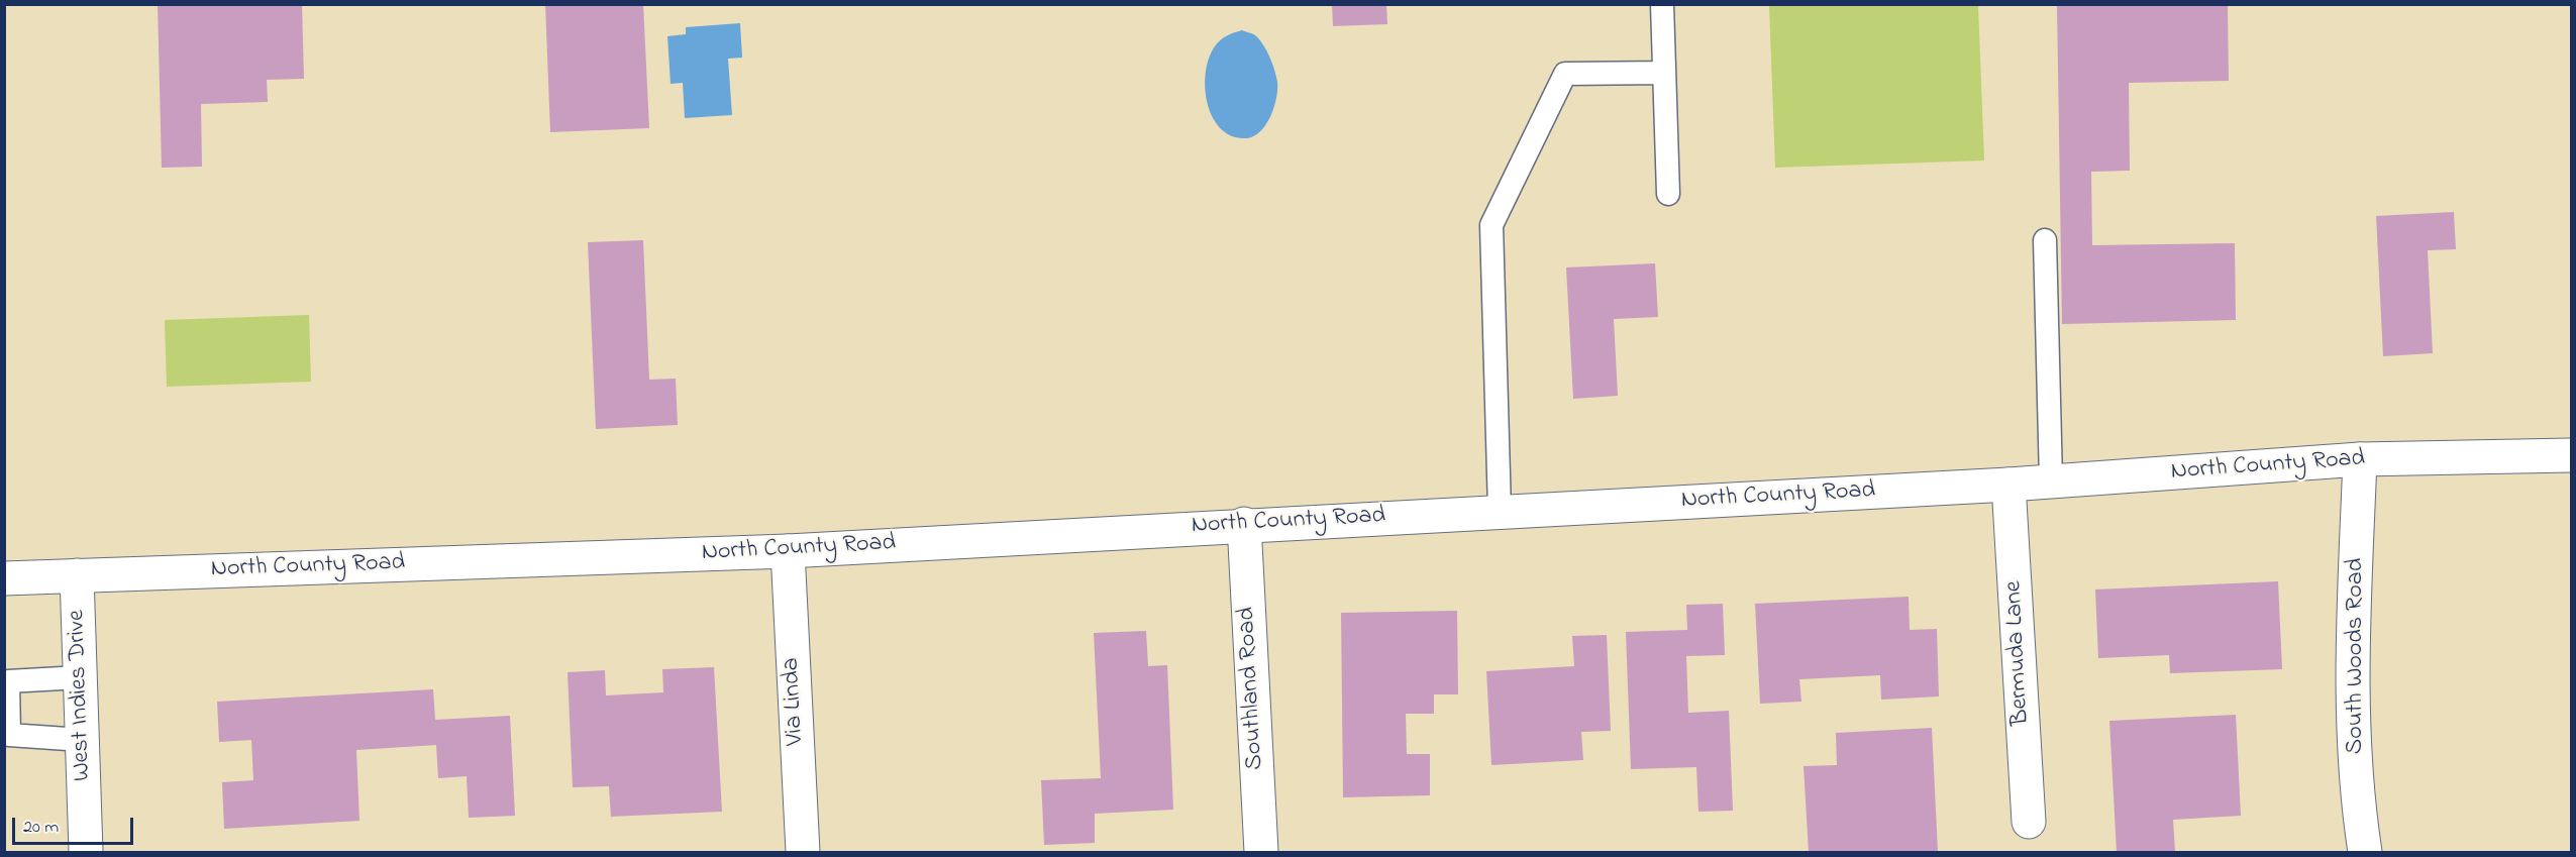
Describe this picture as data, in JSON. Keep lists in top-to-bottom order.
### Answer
{
  "streets": {
    "street": [
      "North County Road",
      "Bermuda Lane",
      "South Woods Road",
      "Southland Road",
      "West Indies Drive",
      "Via Linda"
    ]
  },
  "crossings": [
    ["North County Road", "Bermuda Lane"],
    ["North County Road", "South Woods Road"],
    ["North County Road", "Southland Road"],
    ["North County Road", "West Indies Drive"],
    ["North County Road", "Via Linda"]
  ],
  "scale_bar": "20 m"
}
